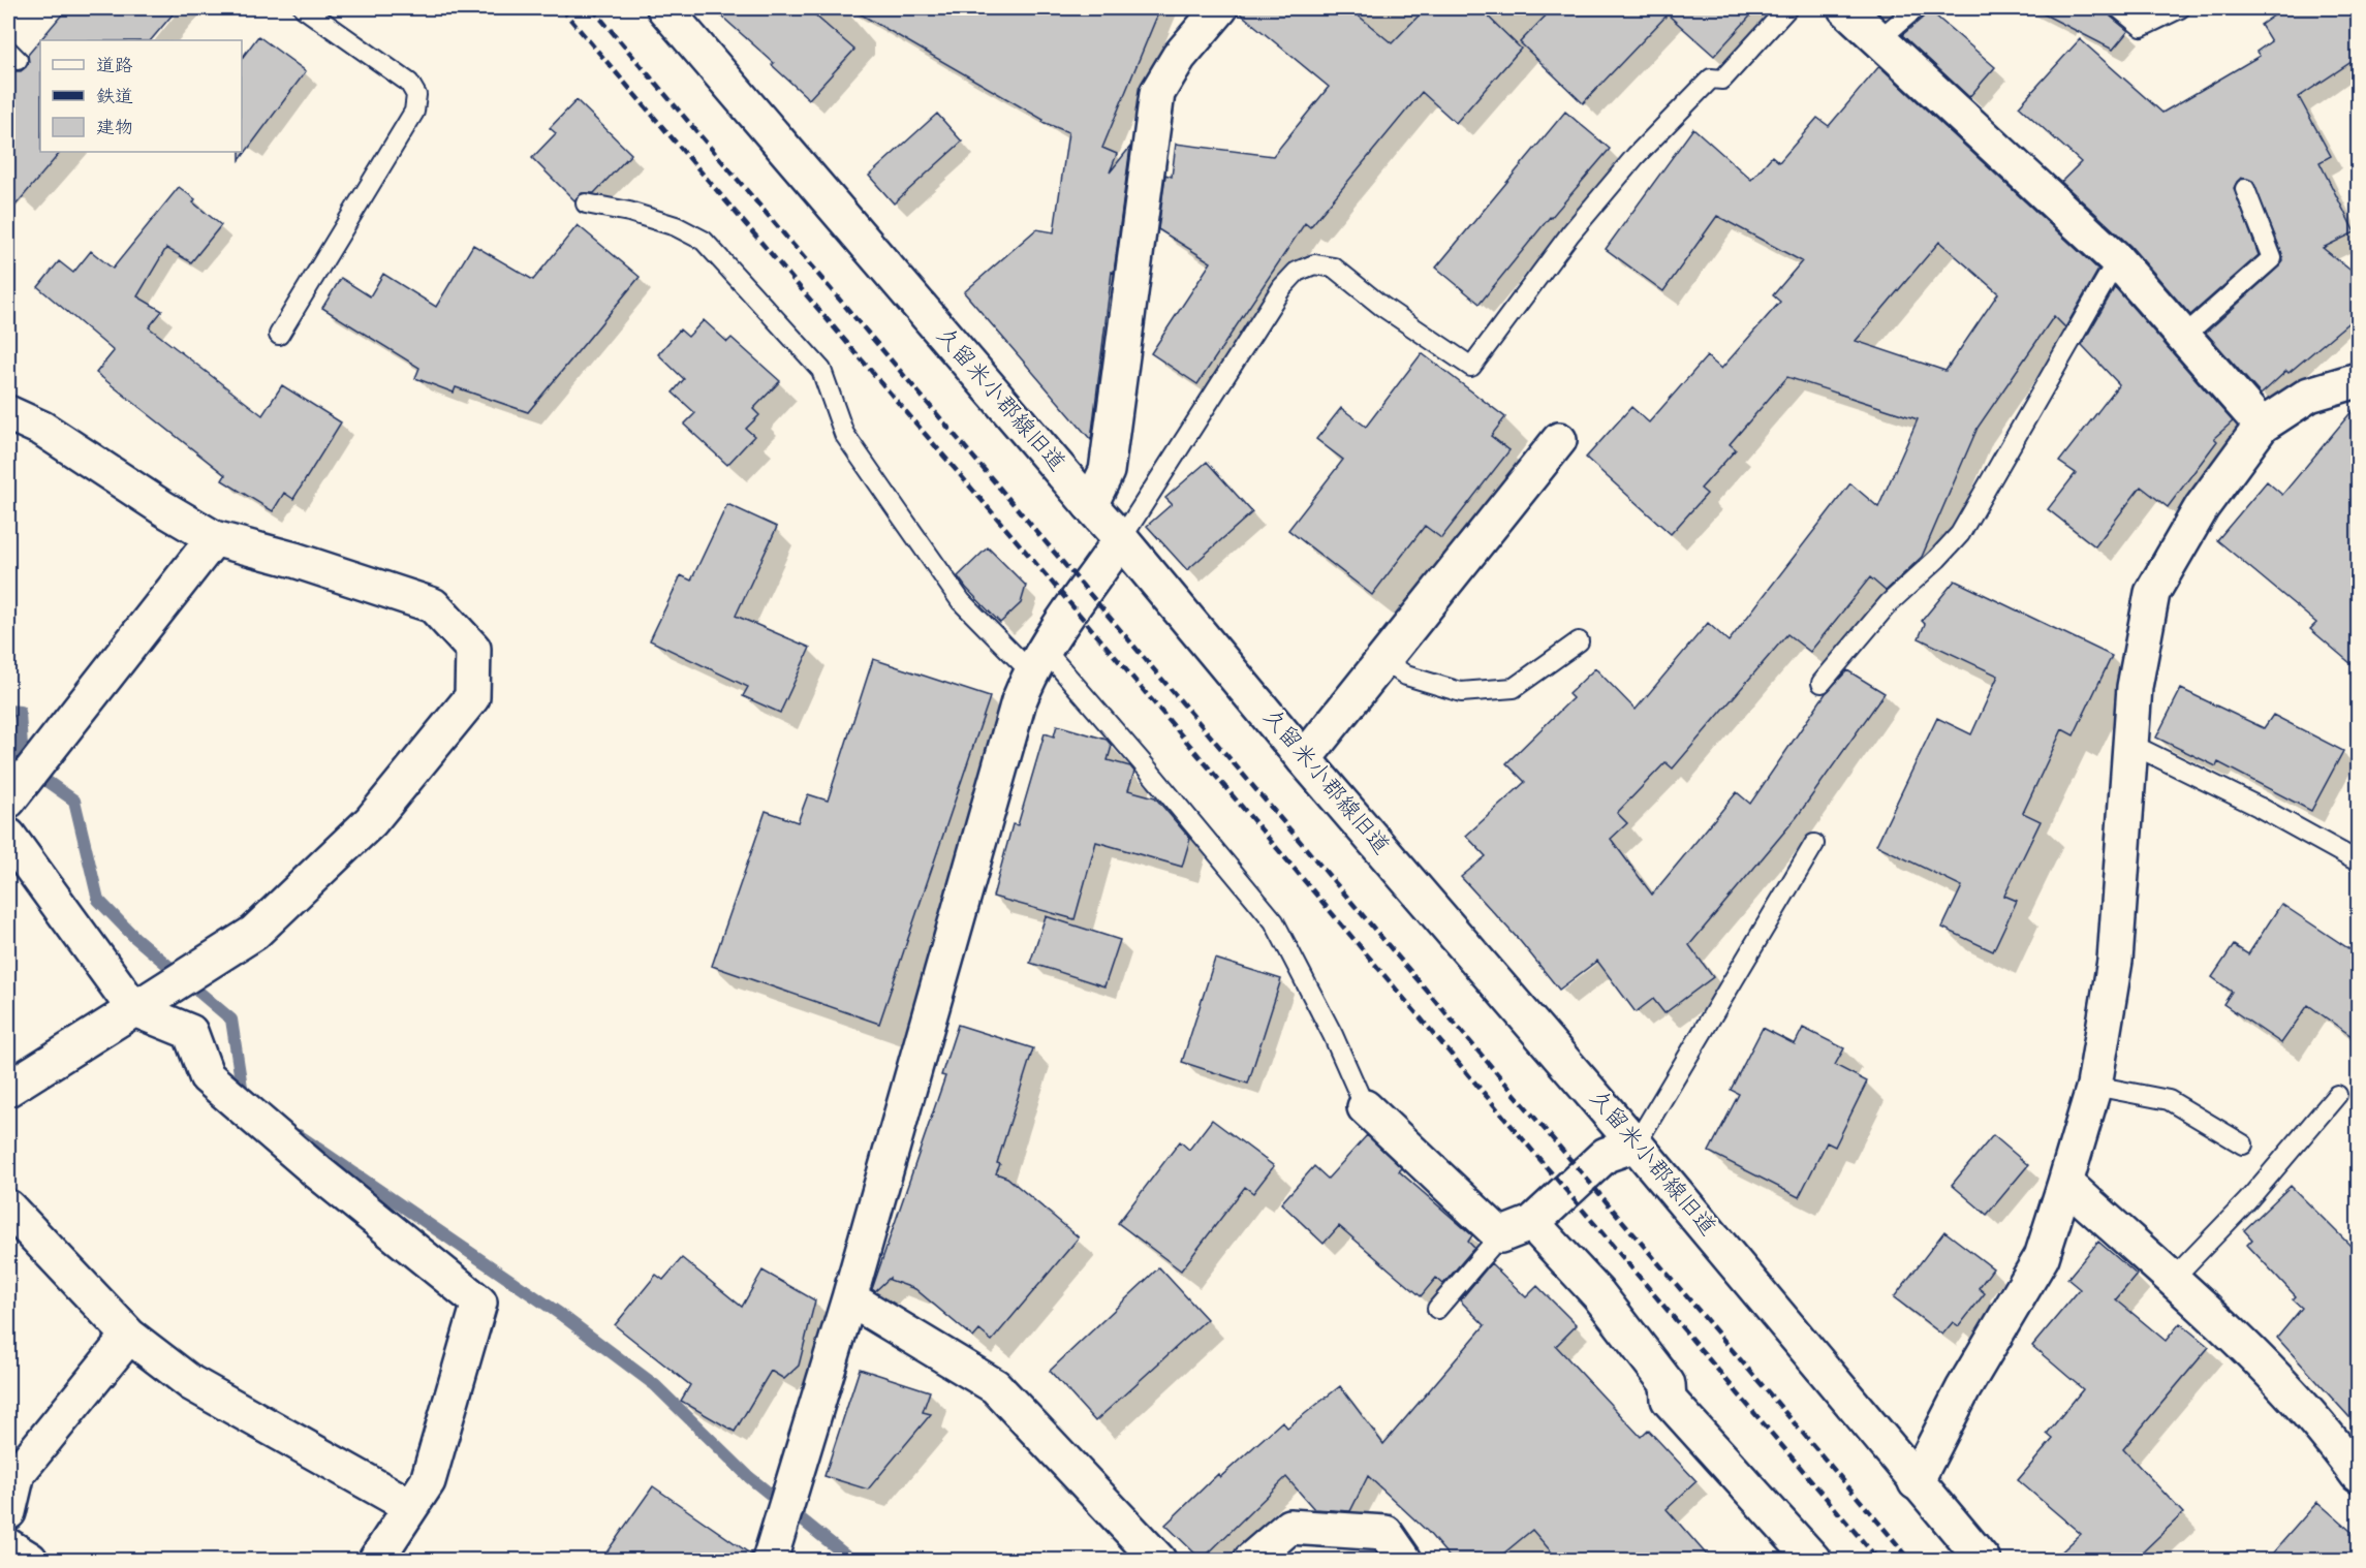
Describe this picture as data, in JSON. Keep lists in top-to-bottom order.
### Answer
{
  "streets": {
    "street": ["久留米小郡線旧道"]
  },
  "legend": ["道路", "鉄道", "建物"]
}
